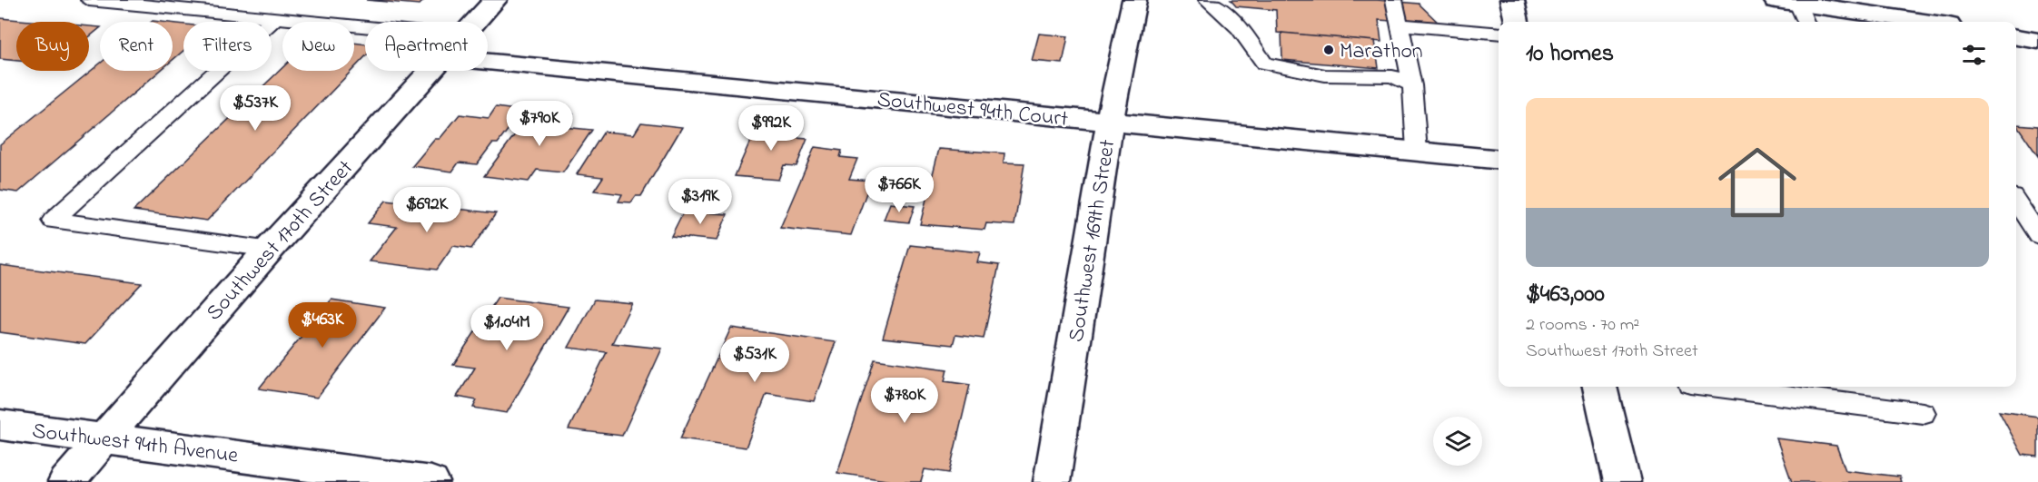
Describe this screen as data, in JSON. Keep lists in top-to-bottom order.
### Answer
{
  "streets": {
    "main road": [
      "Southwest 94th Court",
      "Southwest 170th Street",
      "Southwest 169th Street",
      "Southwest 94th Avenue"
    ]
  },
  "crossings": [
    ["Southwest 94th Court", "Southwest 169th Street"],
    ["Southwest 170th Street", "Southwest 94th Avenue"]
  ],
  "places": ["Marathon"],
  "page": {
    "chip": [
      "Buy",
      "Rent",
      "Filters",
      "New",
      "Apartment"
    ],
    "heading": "10 homes",
    "price": [
      "$537K",
      "$790K",
      "$992K",
      "$766K",
      "$319K",
      "$692K",
      "$463K",
      "$1.04M",
      "$531K",
      "$780K"
    ],
    "list": [
      {
        "name": "$463,000",
        "note": "2 rooms · 70 m² · Southwest 170th Street"
      }
    ]
  }
}
